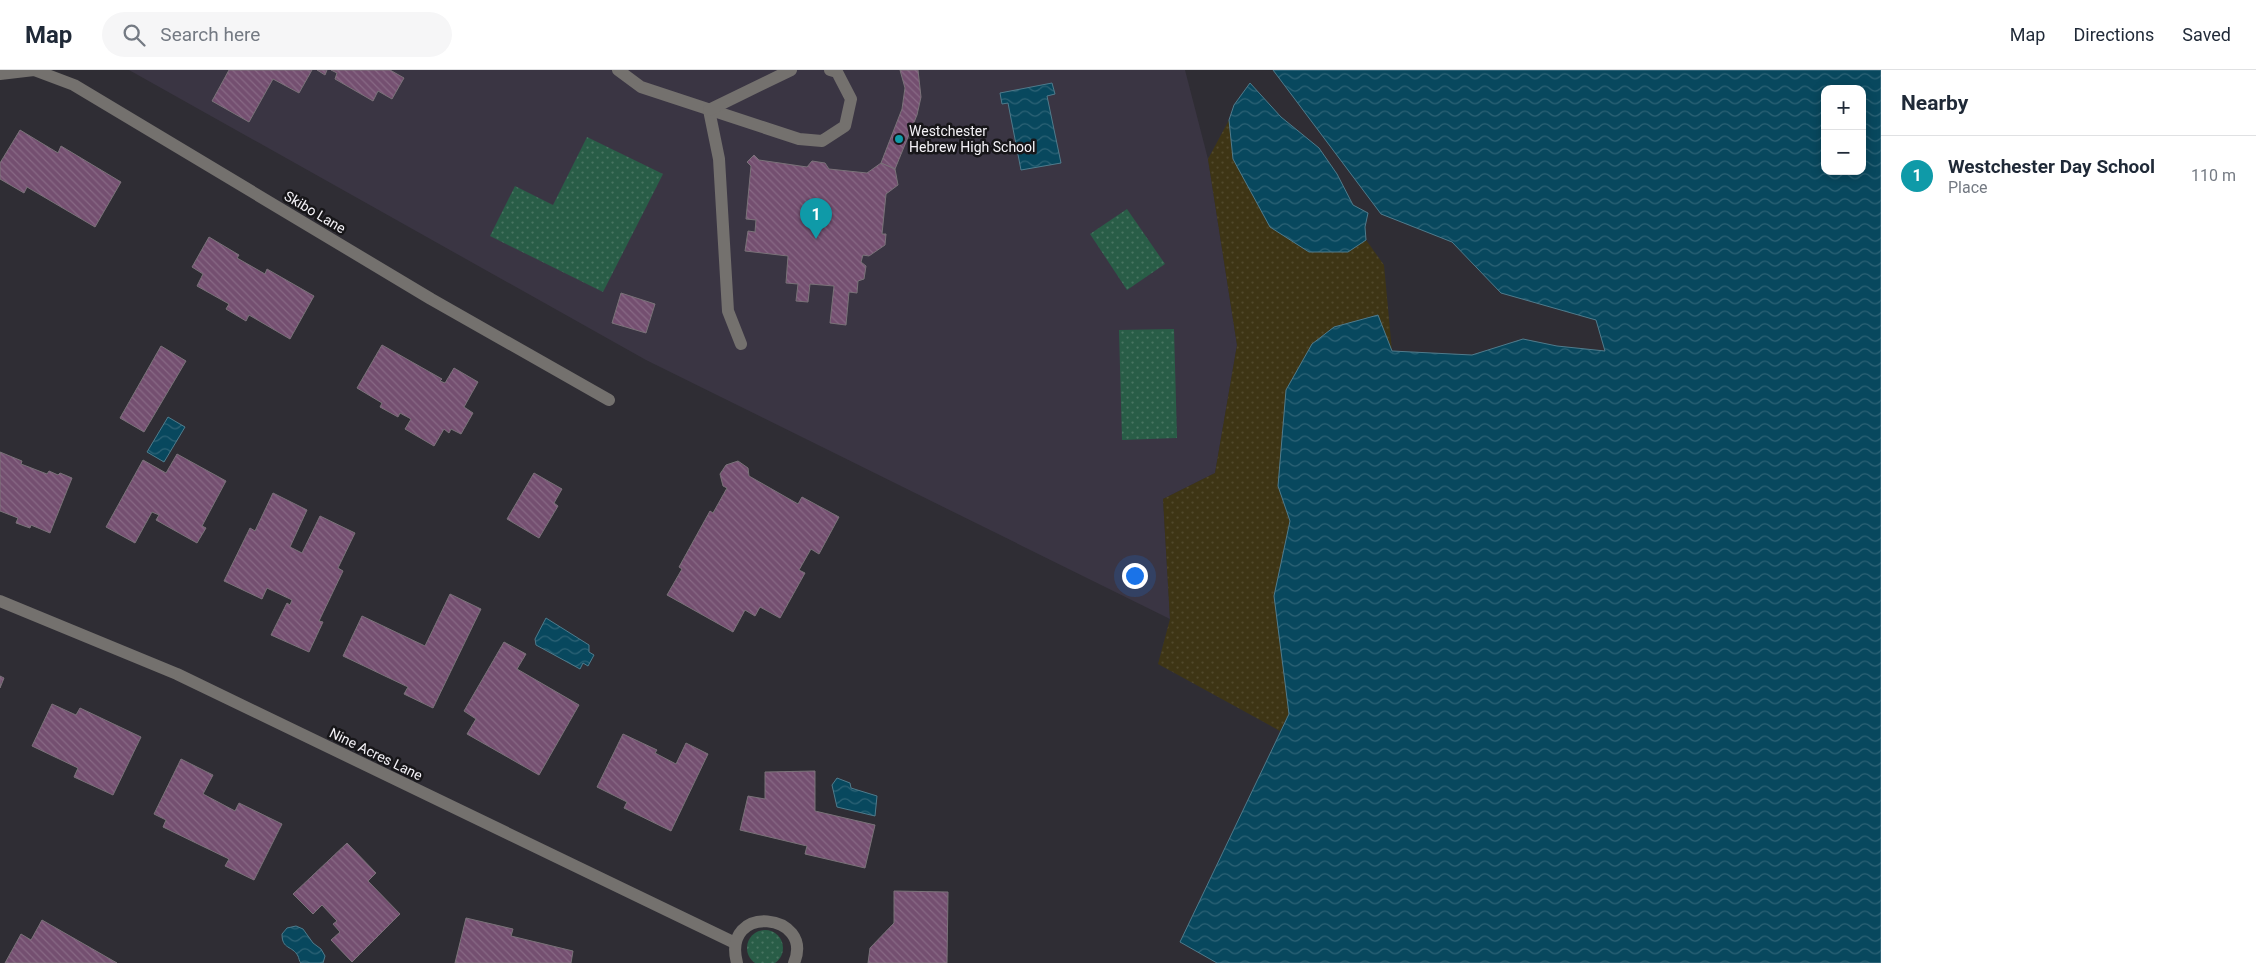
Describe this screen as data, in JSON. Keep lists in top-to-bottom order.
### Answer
{
  "streets": {
    "street": ["Skibo Lane", "Nine Acres Lane"]
  },
  "places": ["Westchester Hebrew High School"],
  "page": {
    "header": "Map",
    "search": "Search here",
    "nav": ["Map", "Directions", "Saved"],
    "heading": "Nearby",
    "map_buttons": ["+", "−"],
    "list": [
      {
        "mark": "1",
        "name": "Westchester Day School",
        "note": "Place",
        "value": "110 m"
      }
    ],
    "pins": "1"
  }
}
